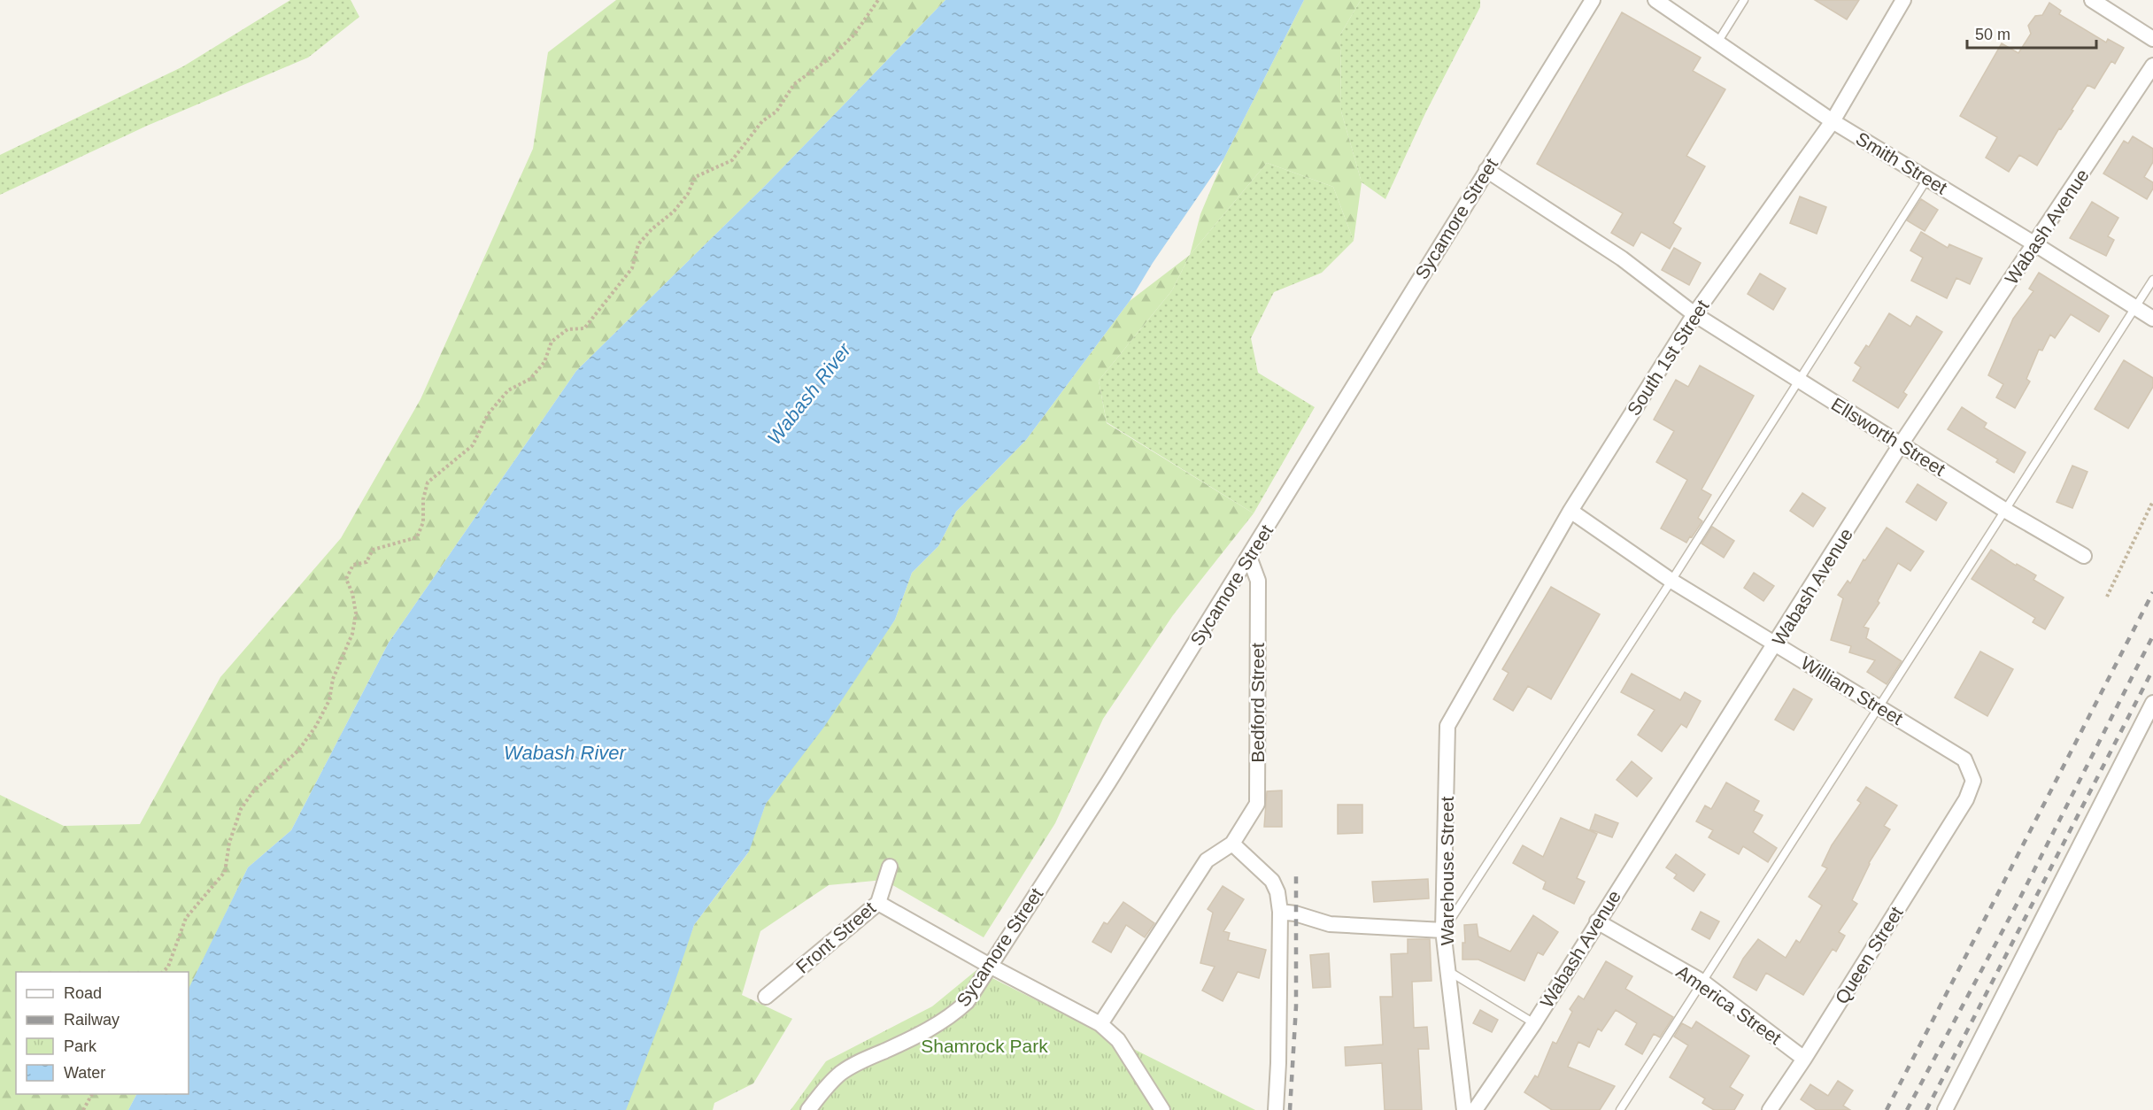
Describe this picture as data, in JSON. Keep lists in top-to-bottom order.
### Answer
{
  "streets": {
    "street": [
      "Smith Street",
      "Sycamore Street",
      "Wabash Avenue",
      "South 1st Street",
      "Ellsworth Street",
      "William Street",
      "Bedford Street",
      "Warehouse Street",
      "Front Street",
      "Queen Street",
      "America Street"
    ]
  },
  "crossings": [
    ["Smith Street", "Wabash Avenue"],
    ["Smith Street", "South 1st Street"],
    ["Sycamore Street", "Bedford Street"],
    ["Wabash Avenue", "Ellsworth Street"],
    ["Wabash Avenue", "William Street"],
    ["Wabash Avenue", "America Street"],
    ["South 1st Street", "Ellsworth Street"],
    ["South 1st Street", "William Street"],
    ["South 1st Street", "Warehouse Street"],
    ["William Street", "Queen Street"],
    ["Queen Street", "America Street"]
  ],
  "water": ["Wabash River"],
  "parks": ["Shamrock Park"],
  "legend": [
    "Road",
    "Railway",
    "Park",
    "Water"
  ],
  "scale_bar": "50 m"
}
